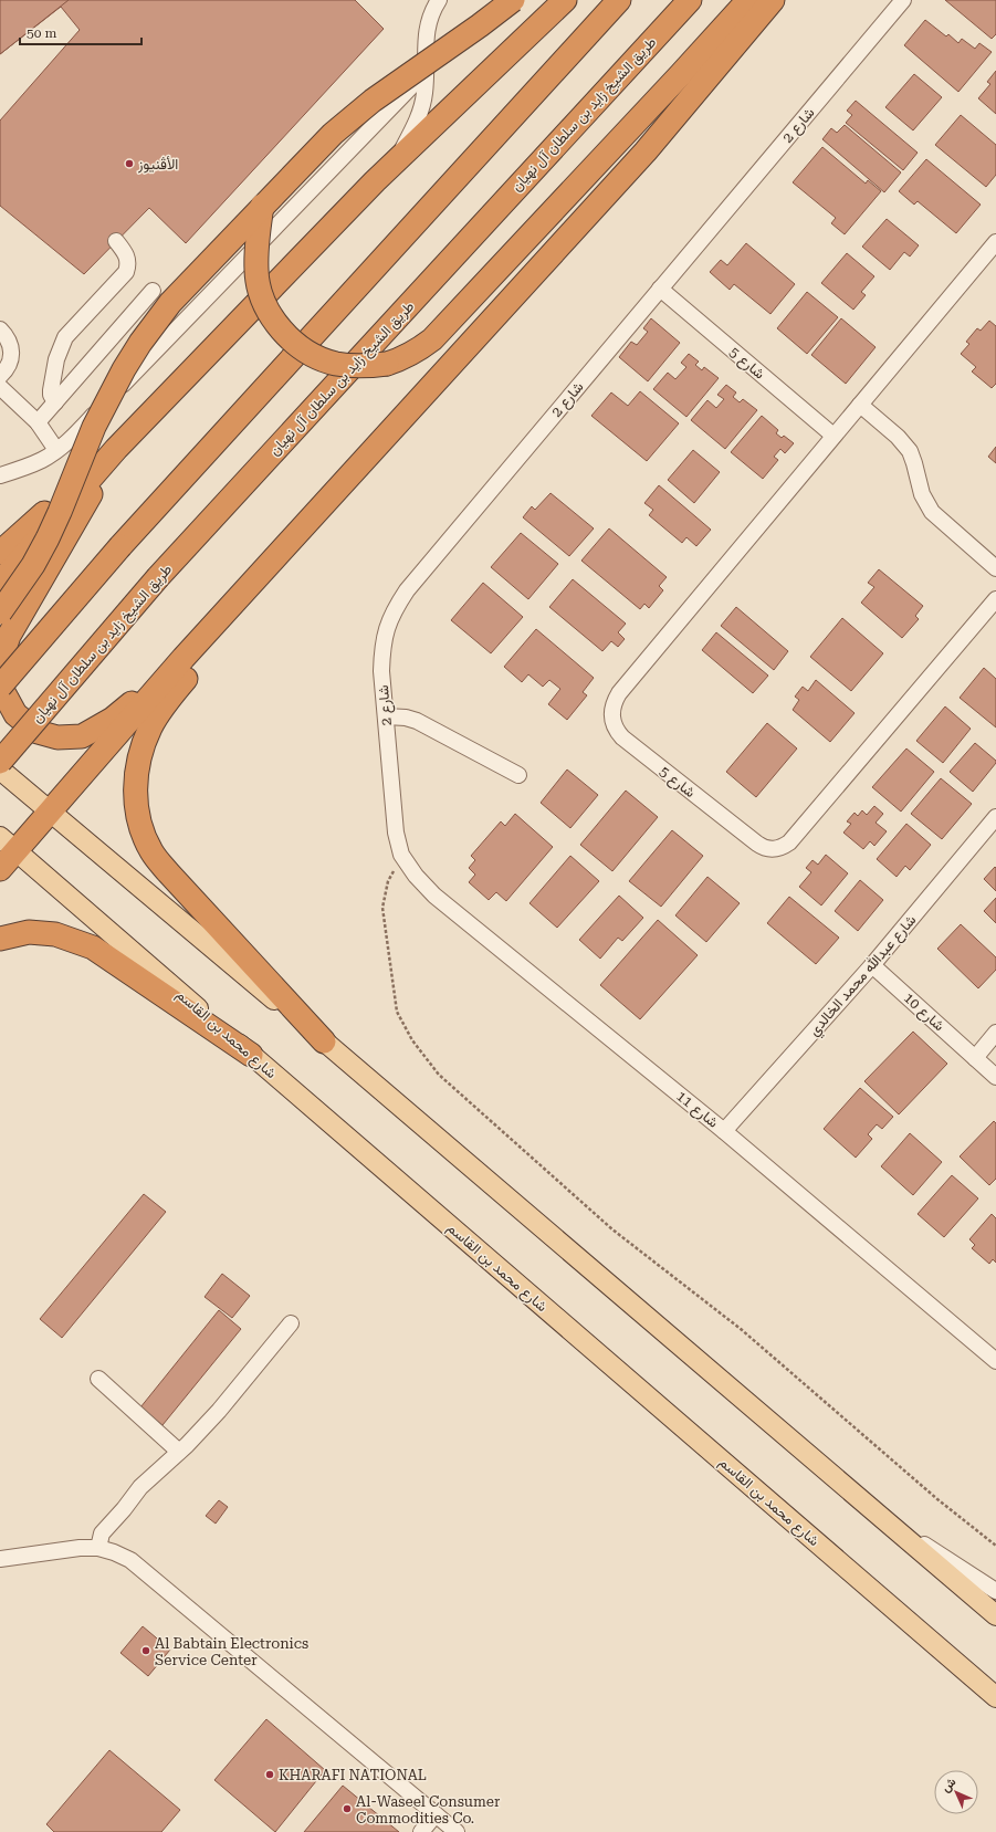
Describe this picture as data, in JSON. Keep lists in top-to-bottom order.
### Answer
{
  "streets": {
    "highway": ["طريق الشيخ زايد بن سلطان آل نهيان"],
    "main road": ["شارع محمد بن القاسم"],
    "street": [
      "شارع 2",
      "شارع 5",
      "شارع عبدالله محمد الخالدي",
      "شارع 10",
      "شارع 11"
    ]
  },
  "crossings": [
    ["شارع 2", "شارع 5"],
    ["شارع 2", "شارع 11"],
    ["شارع عبدالله محمد الخالدي", "شارع 10"],
    ["شارع عبدالله محمد الخالدي", "شارع 11"]
  ],
  "places": [
    "الأڤنيوز",
    "Al Babtain Electronics Service Center",
    "KHARAFI NATIONAL",
    "Al-Waseel Consumer Commodities Co."
  ],
  "scale_bar": "50 m",
  "north": "top left"
}
